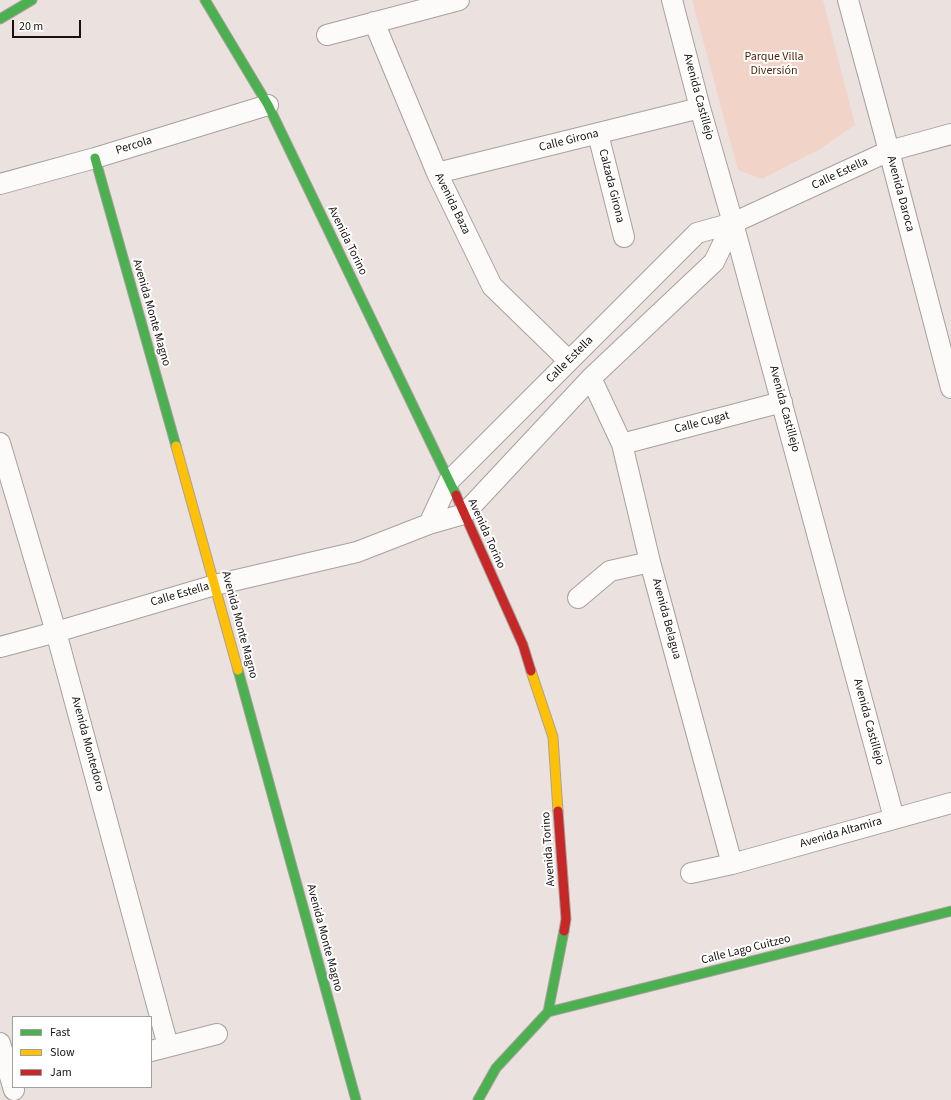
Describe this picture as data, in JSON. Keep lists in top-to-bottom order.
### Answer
{
  "streets": {
    "street": [
      "Avenida Castillejo",
      "Calle Girona",
      "Percola",
      "Calle Estella",
      "Calzada Girona",
      "Avenida Daroca",
      "Avenida Baza",
      "Avenida Torino",
      "Avenida Monte Magno",
      "Calle Cugat",
      "Avenida Belagua",
      "Avenida Montedoro",
      "Avenida Altamira",
      "Calle Lago Cuitzeo"
    ]
  },
  "crossings": [
    ["Avenida Castillejo", "Calle Girona"],
    ["Avenida Castillejo", "Calle Estella"],
    ["Avenida Castillejo", "Calle Cugat"],
    ["Avenida Castillejo", "Avenida Altamira"],
    ["Calle Girona", "Calzada Girona"],
    ["Calle Girona", "Avenida Baza"],
    ["Percola", "Avenida Torino"],
    ["Percola", "Avenida Monte Magno"],
    ["Calle Estella", "Avenida Daroca"],
    ["Calle Estella", "Avenida Baza"],
    ["Calle Estella", "Avenida Torino"],
    ["Calle Estella", "Avenida Monte Magno"],
    ["Calle Estella", "Avenida Montedoro"],
    ["Avenida Torino", "Calle Lago Cuitzeo"],
    ["Calle Cugat", "Avenida Belagua"],
    ["Avenida Belagua", "Avenida Altamira"]
  ],
  "parks": ["Parque Villa Diversión"],
  "legend": ["Fast", "Slow", "Jam"],
  "scale_bar": "20 m"
}
